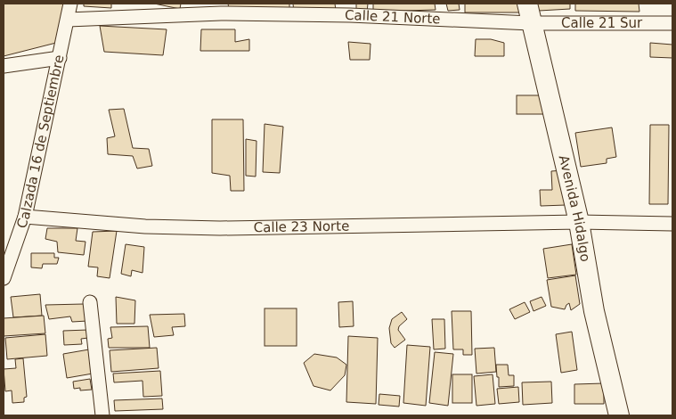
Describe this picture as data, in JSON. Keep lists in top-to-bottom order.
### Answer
{
  "streets": {
    "street": [
      "Calle 21 Norte",
      "Calle 21 Sur",
      "Calzada 16 de Septiembre",
      "Avenida Hidalgo",
      "Calle 23 Norte"
    ]
  },
  "crossings": [
    ["Calle 21 Norte", "Calle 21 Sur"],
    ["Calle 21 Norte", "Calzada 16 de Septiembre"],
    ["Calle 21 Norte", "Avenida Hidalgo"],
    ["Calle 21 Sur", "Avenida Hidalgo"],
    ["Calzada 16 de Septiembre", "Calle 23 Norte"],
    ["Avenida Hidalgo", "Calle 23 Norte"]
  ]
}
